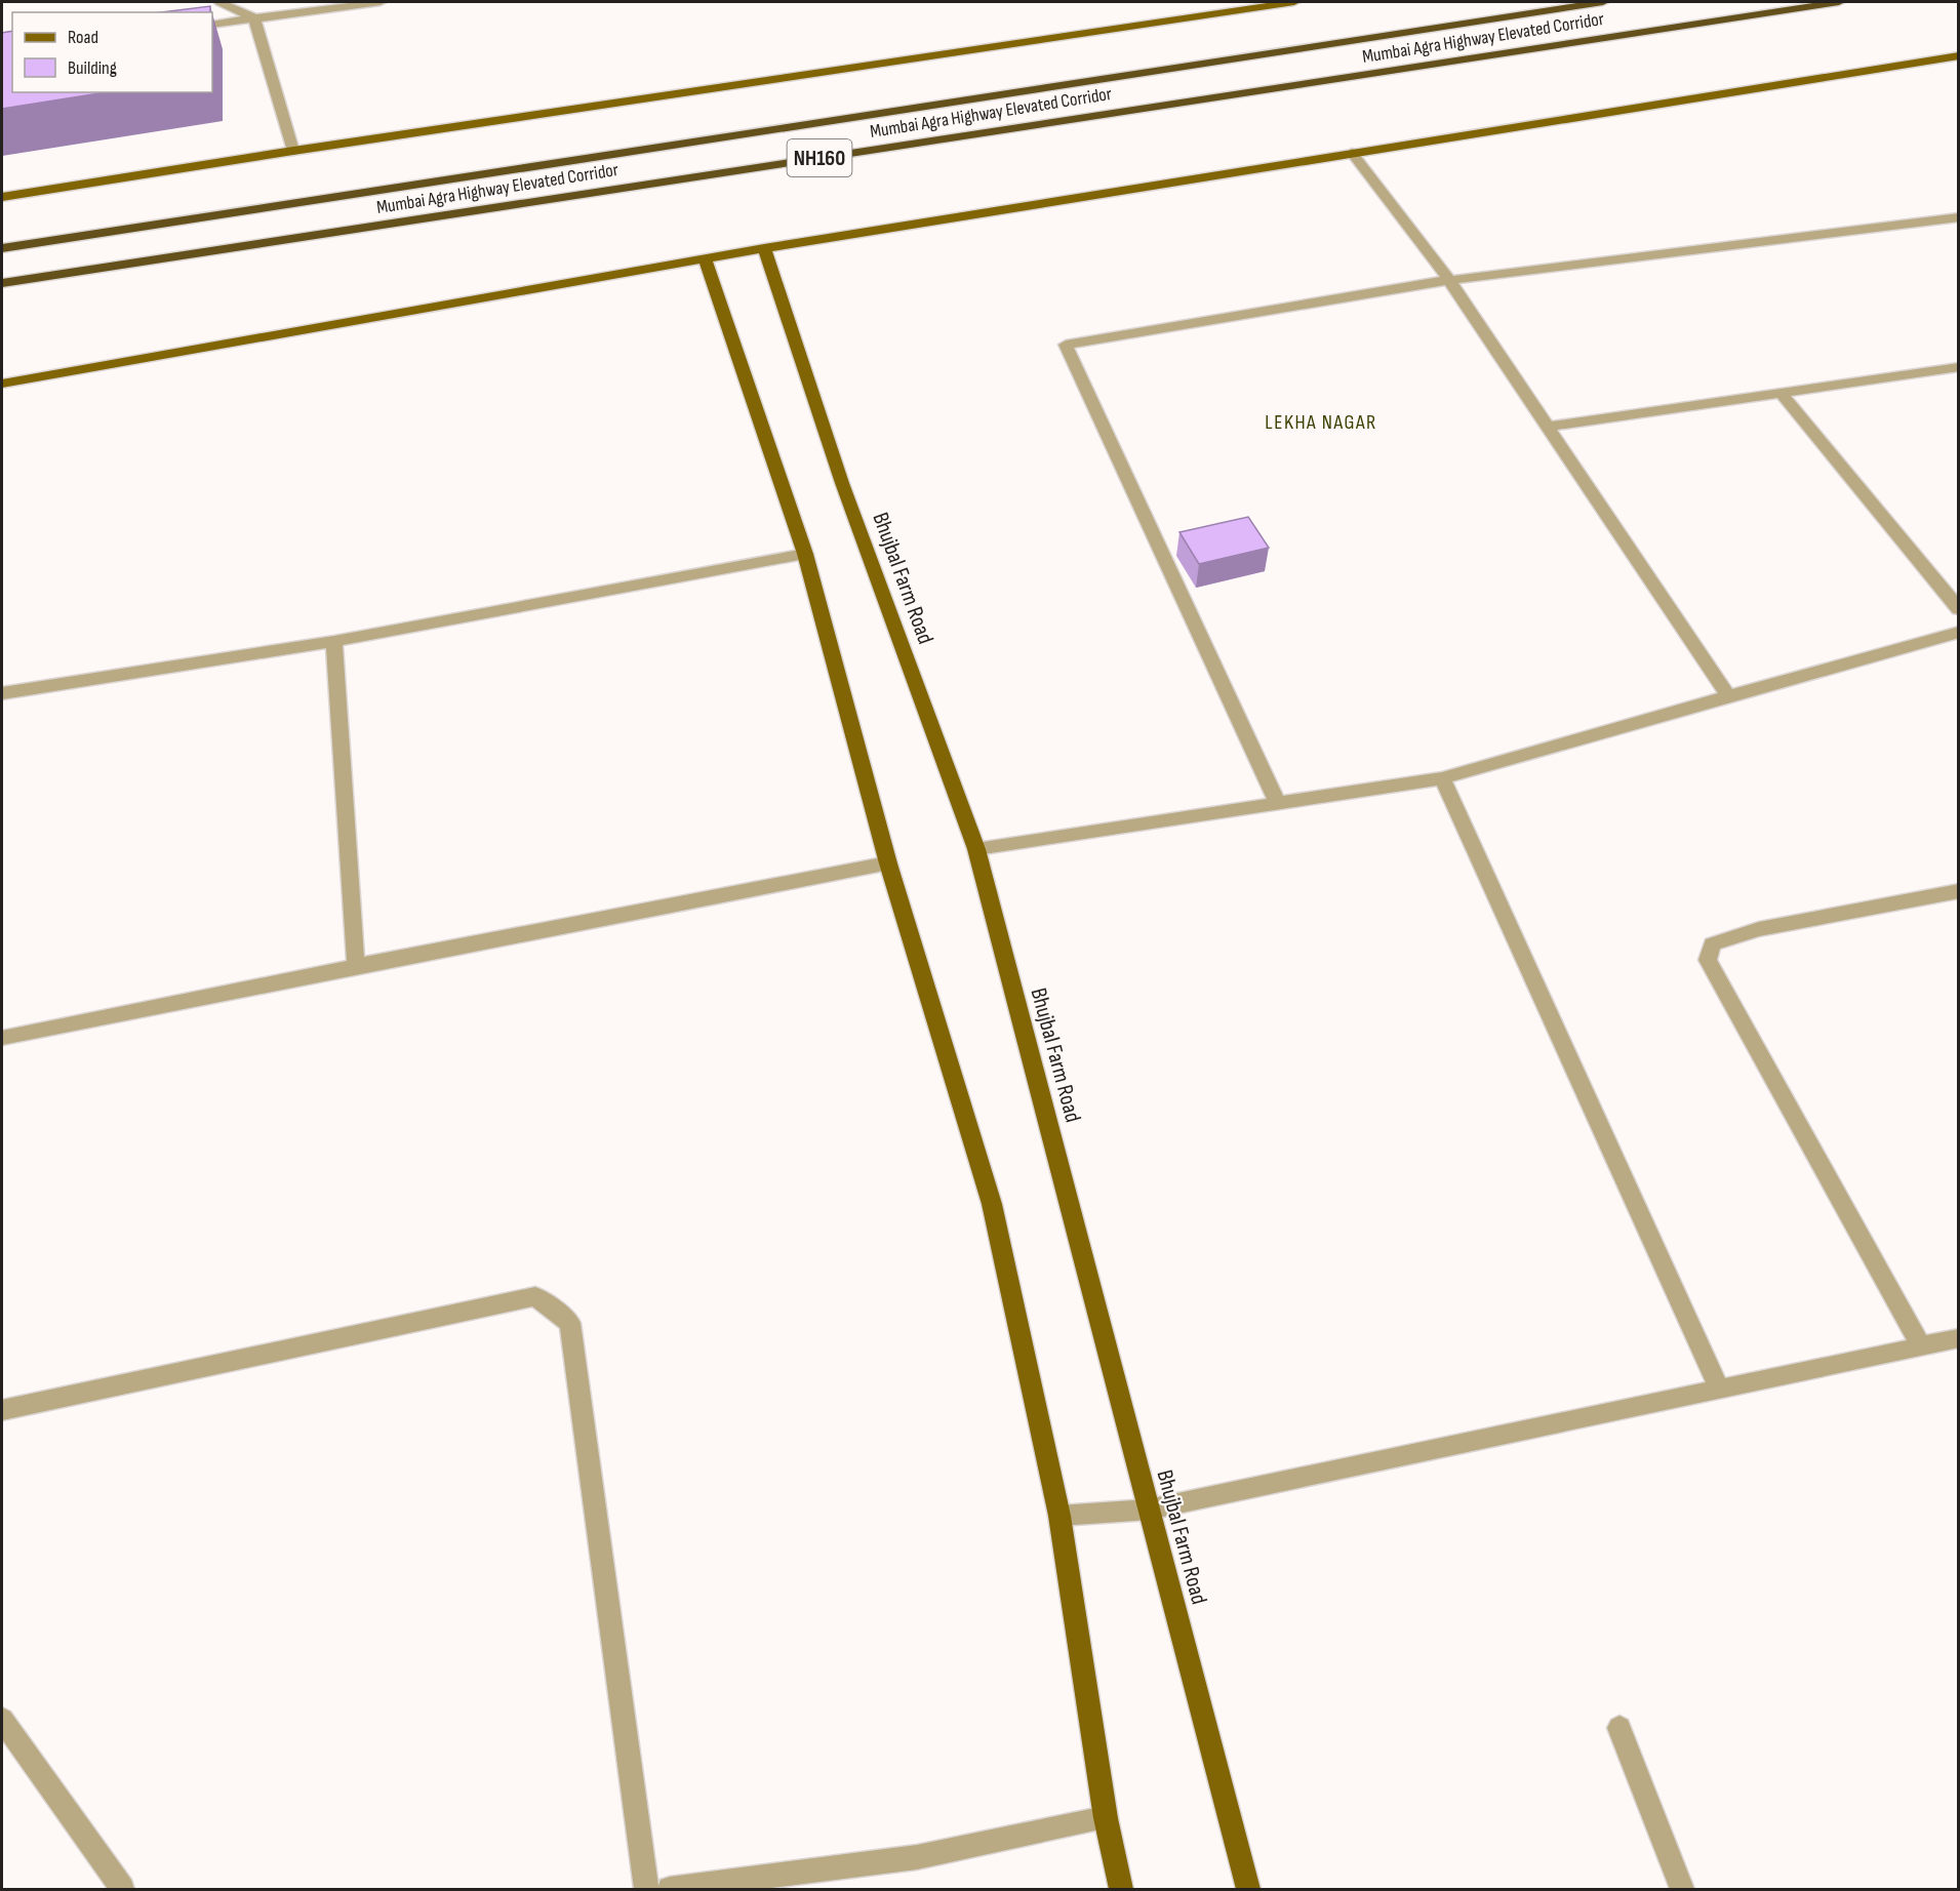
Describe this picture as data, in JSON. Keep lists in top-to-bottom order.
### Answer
{
  "streets": {
    "highway": ["Mumbai Agra Highway Elevated Corridor", "NH160"],
    "main road": ["Bhujbal Farm Road"]
  },
  "districts": ["LEKHA NAGAR"],
  "legend": ["Road", "Building"]
}
